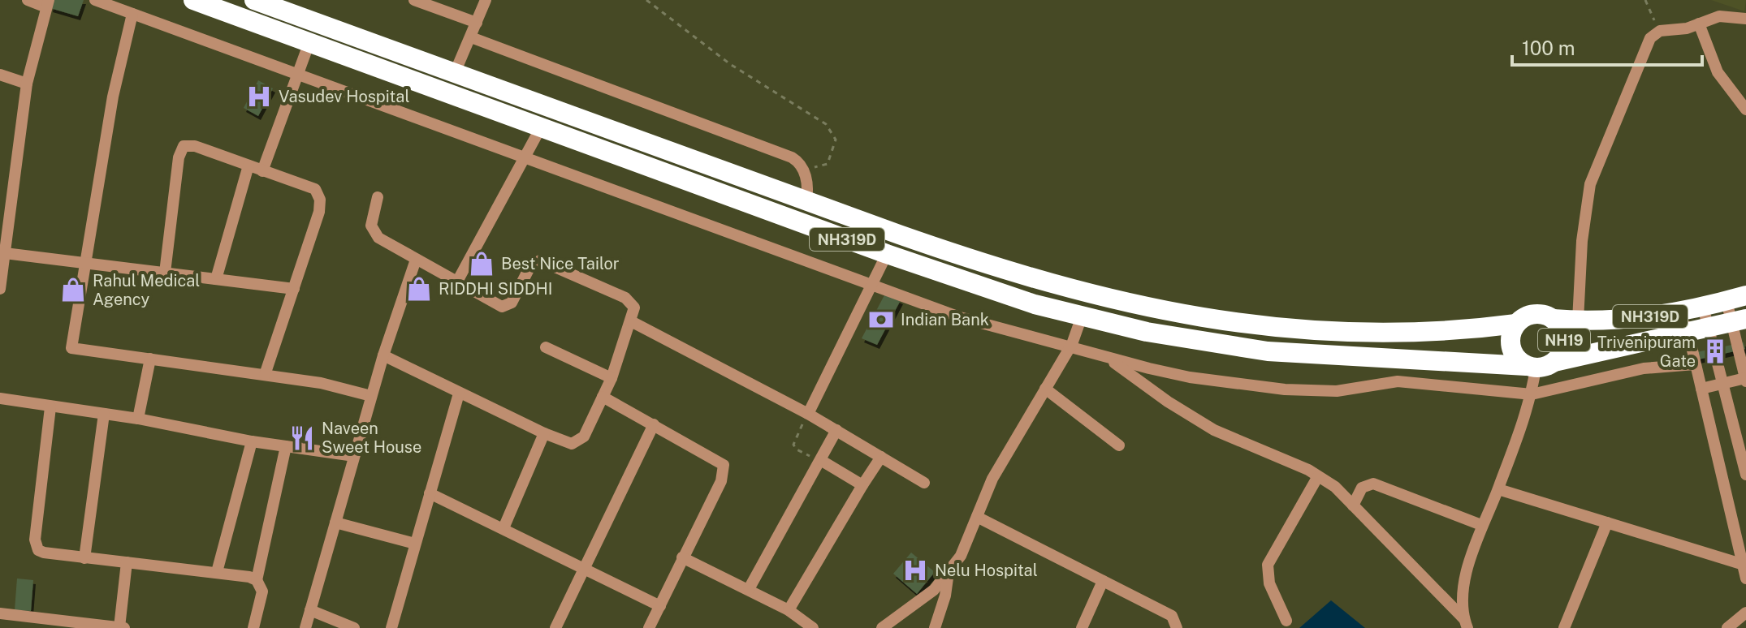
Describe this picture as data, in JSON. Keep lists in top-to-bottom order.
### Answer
{
  "streets": {
    "highway": ["NH319D", "NH19"]
  },
  "crossings": [
    ["NH319D", "NH19"]
  ],
  "places": {
    "hospital": ["Vasudev Hospital", "Nelu Hospital"],
    "shop": ["Best Nice Tailor", "RIDDHI SIDDHI", "Rahul Medical Agency"],
    "bank": ["Indian Bank"],
    "building": ["Trivenipuram Gate"],
    "restaurant": ["Naveen Sweet House"]
  },
  "scale_bar": "100 m"
}
